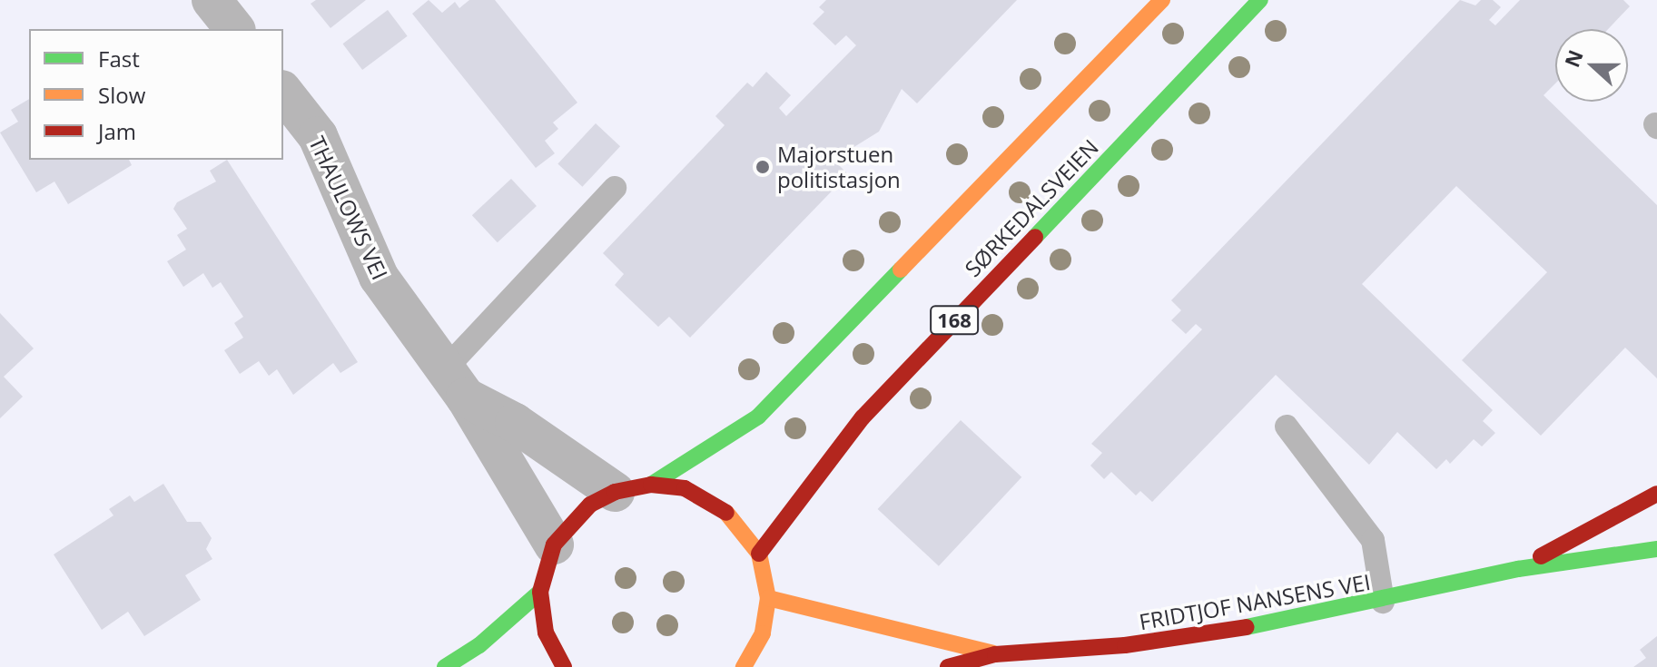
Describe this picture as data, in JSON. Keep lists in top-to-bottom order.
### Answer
{
  "streets": {
    "main road": ["SØRKEDALSVEIEN", "168", "FRIDTJOF NANSENS VEI"],
    "street": ["THAULOWS VEI"]
  },
  "places": ["Majorstuen politistasjon"],
  "legend": ["Fast", "Slow", "Jam"],
  "north": "left"
}
